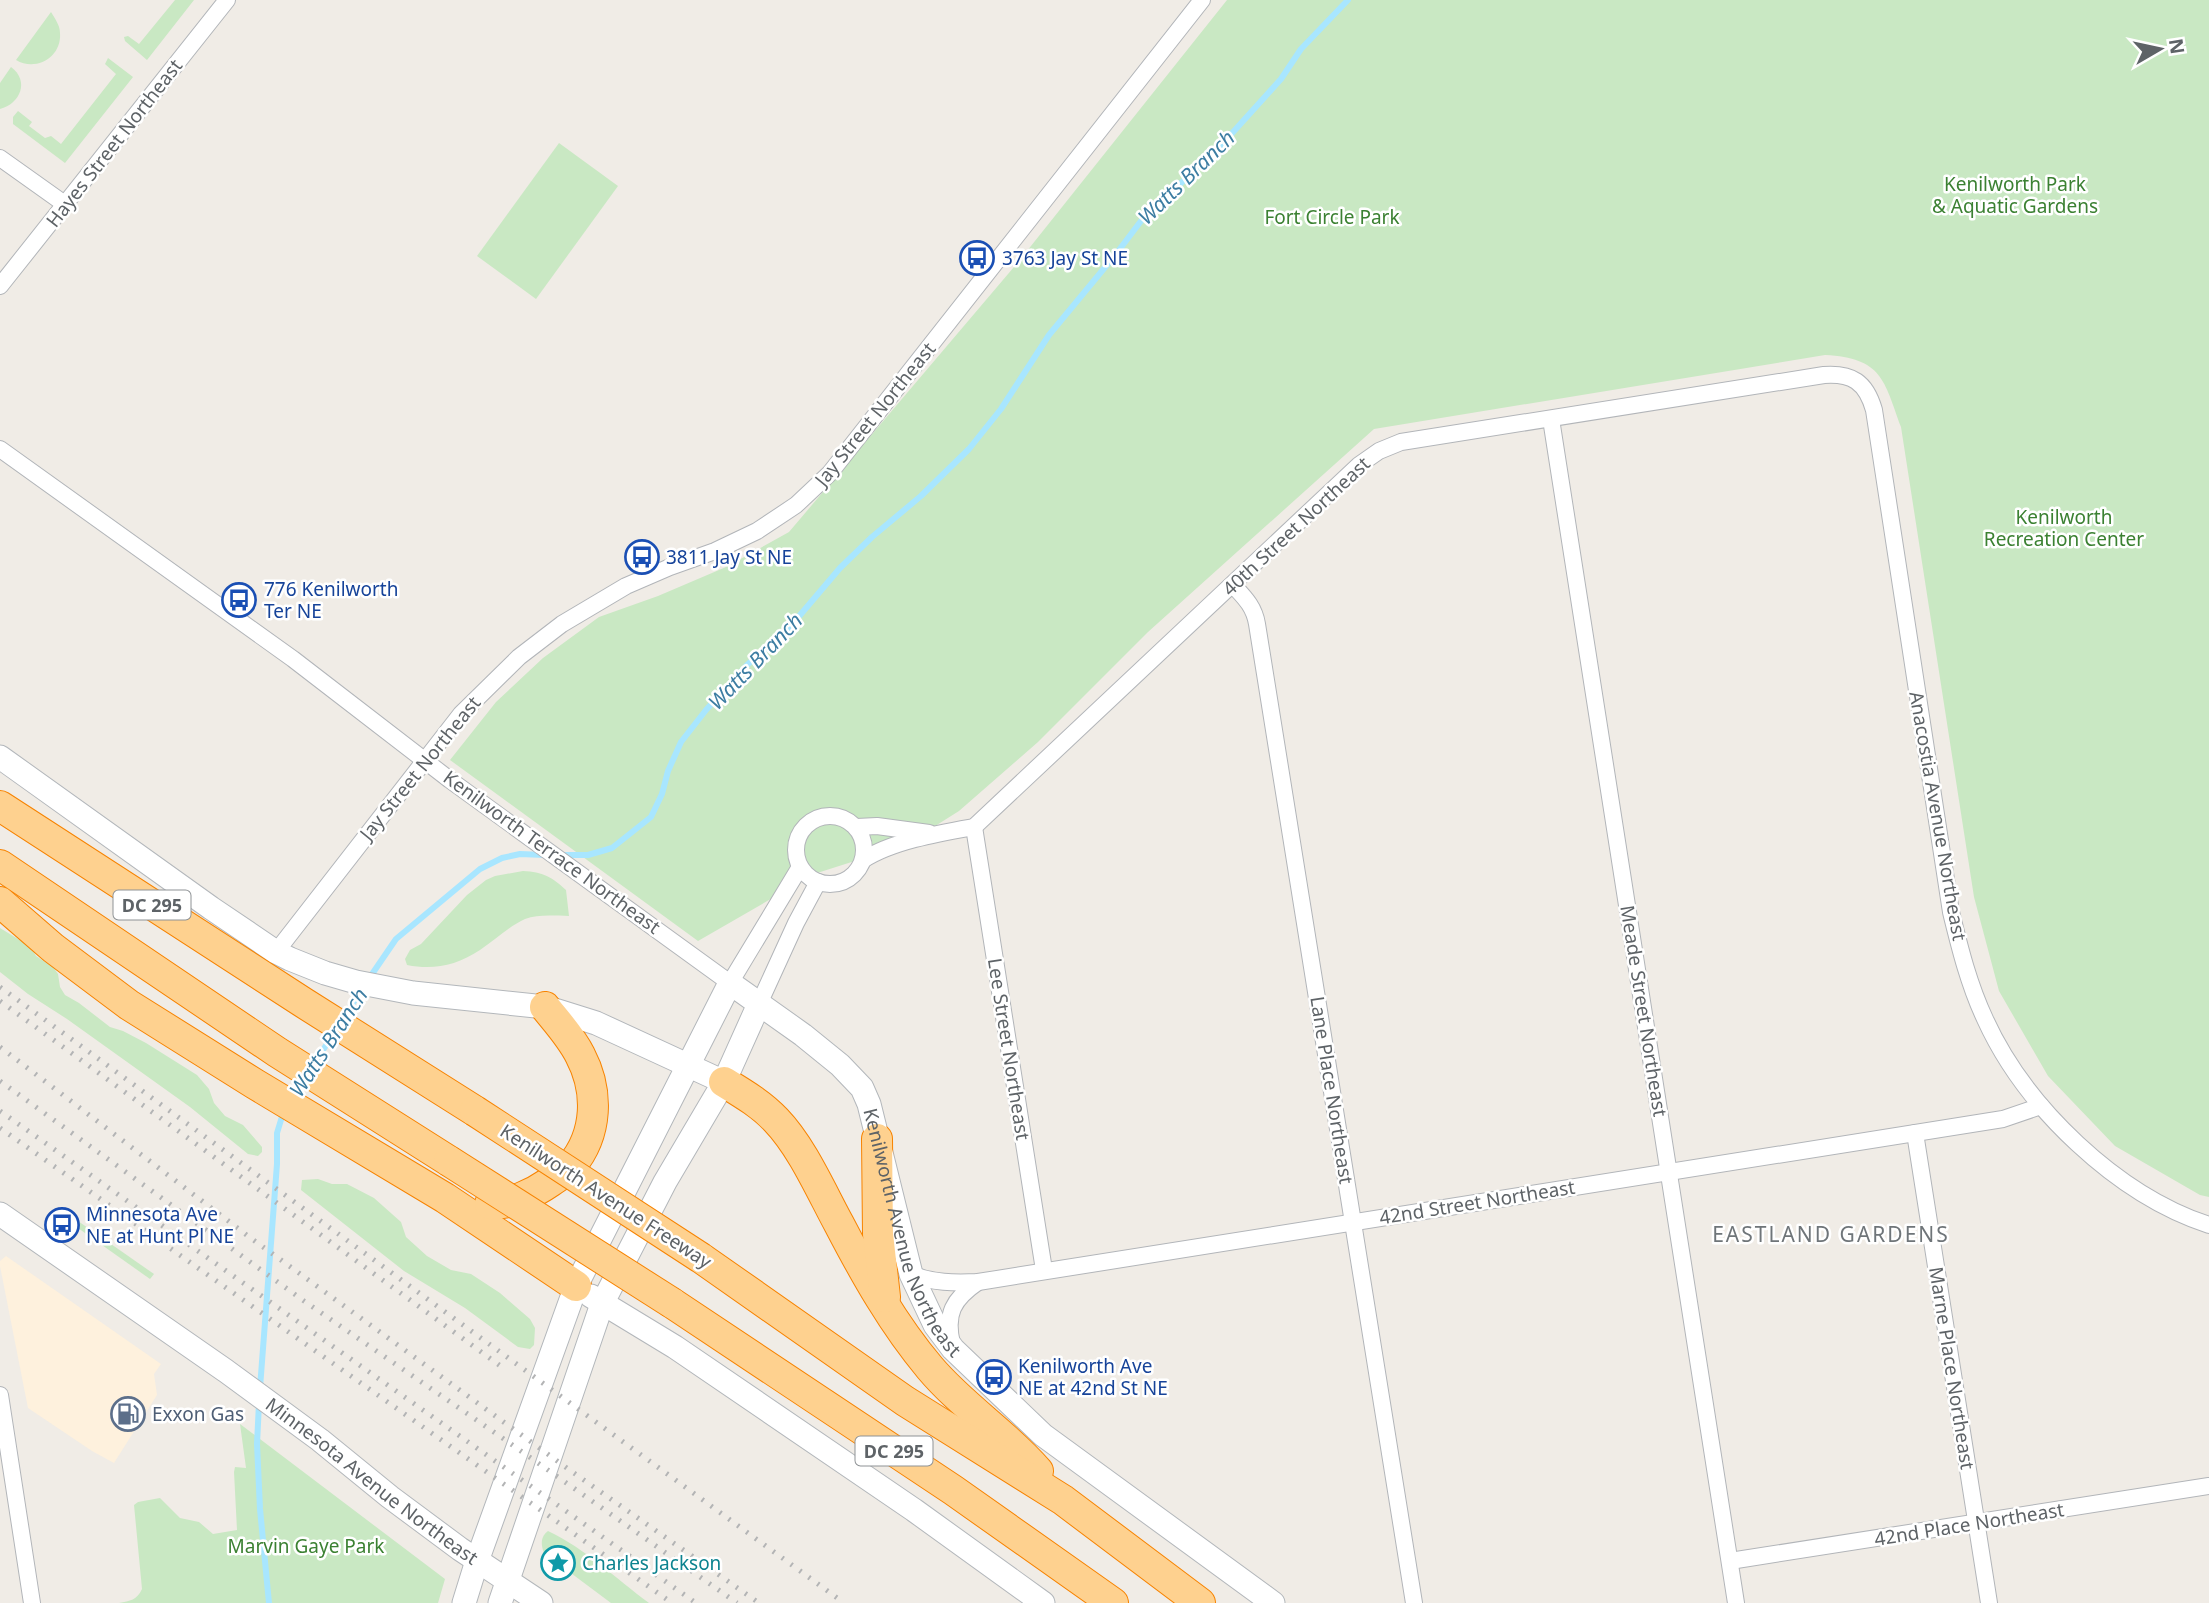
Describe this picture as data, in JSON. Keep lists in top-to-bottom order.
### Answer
{
  "streets": {
    "highway": ["DC 295", "Kenilworth Avenue Freeway"],
    "main road": ["Kenilworth Avenue Northeast", "Minnesota Avenue Northeast"],
    "street": [
      "Hayes Street Northeast",
      "Jay Street Northeast",
      "40th Street Northeast",
      "Anacostia Avenue Northeast",
      "Kenilworth Terrace Northeast",
      "Meade Street Northeast",
      "Lee Street Northeast",
      "Lane Place Northeast",
      "42nd Street Northeast",
      "Marne Place Northeast",
      "42nd Place Northeast"
    ]
  },
  "crossings": [
    ["Jay Street Northeast", "Kenilworth Terrace Northeast"],
    ["40th Street Northeast", "Anacostia Avenue Northeast"],
    ["40th Street Northeast", "Meade Street Northeast"],
    ["40th Street Northeast", "Lee Street Northeast"],
    ["40th Street Northeast", "Lane Place Northeast"],
    ["Anacostia Avenue Northeast", "42nd Street Northeast"],
    ["Kenilworth Terrace Northeast", "Kenilworth Avenue Northeast"],
    ["Meade Street Northeast", "42nd Street Northeast"],
    ["Meade Street Northeast", "42nd Place Northeast"],
    ["Lee Street Northeast", "42nd Street Northeast"],
    ["Lane Place Northeast", "42nd Street Northeast"],
    ["42nd Street Northeast", "Kenilworth Avenue Northeast"],
    ["42nd Street Northeast", "Marne Place Northeast"],
    ["Marne Place Northeast", "42nd Place Northeast"]
  ],
  "districts": ["EASTLAND GARDENS"],
  "water": ["Watts Branch"],
  "parks": [
    "Kenilworth Park & Aquatic Gardens",
    "Fort Circle Park",
    "Kenilworth Recreation Center",
    "Marvin Gaye Park"
  ],
  "places": {
    "bus stop": [
      "3763 Jay St NE",
      "3811 Jay St NE",
      "776 Kenilworth Ter NE",
      "Minnesota Ave NE at Hunt Pl NE",
      "Kenilworth Ave NE at 42nd St NE"
    ],
    "fuel station": ["Exxon Gas"],
    "place": ["Charles Jackson"]
  },
  "north": "right"
}
